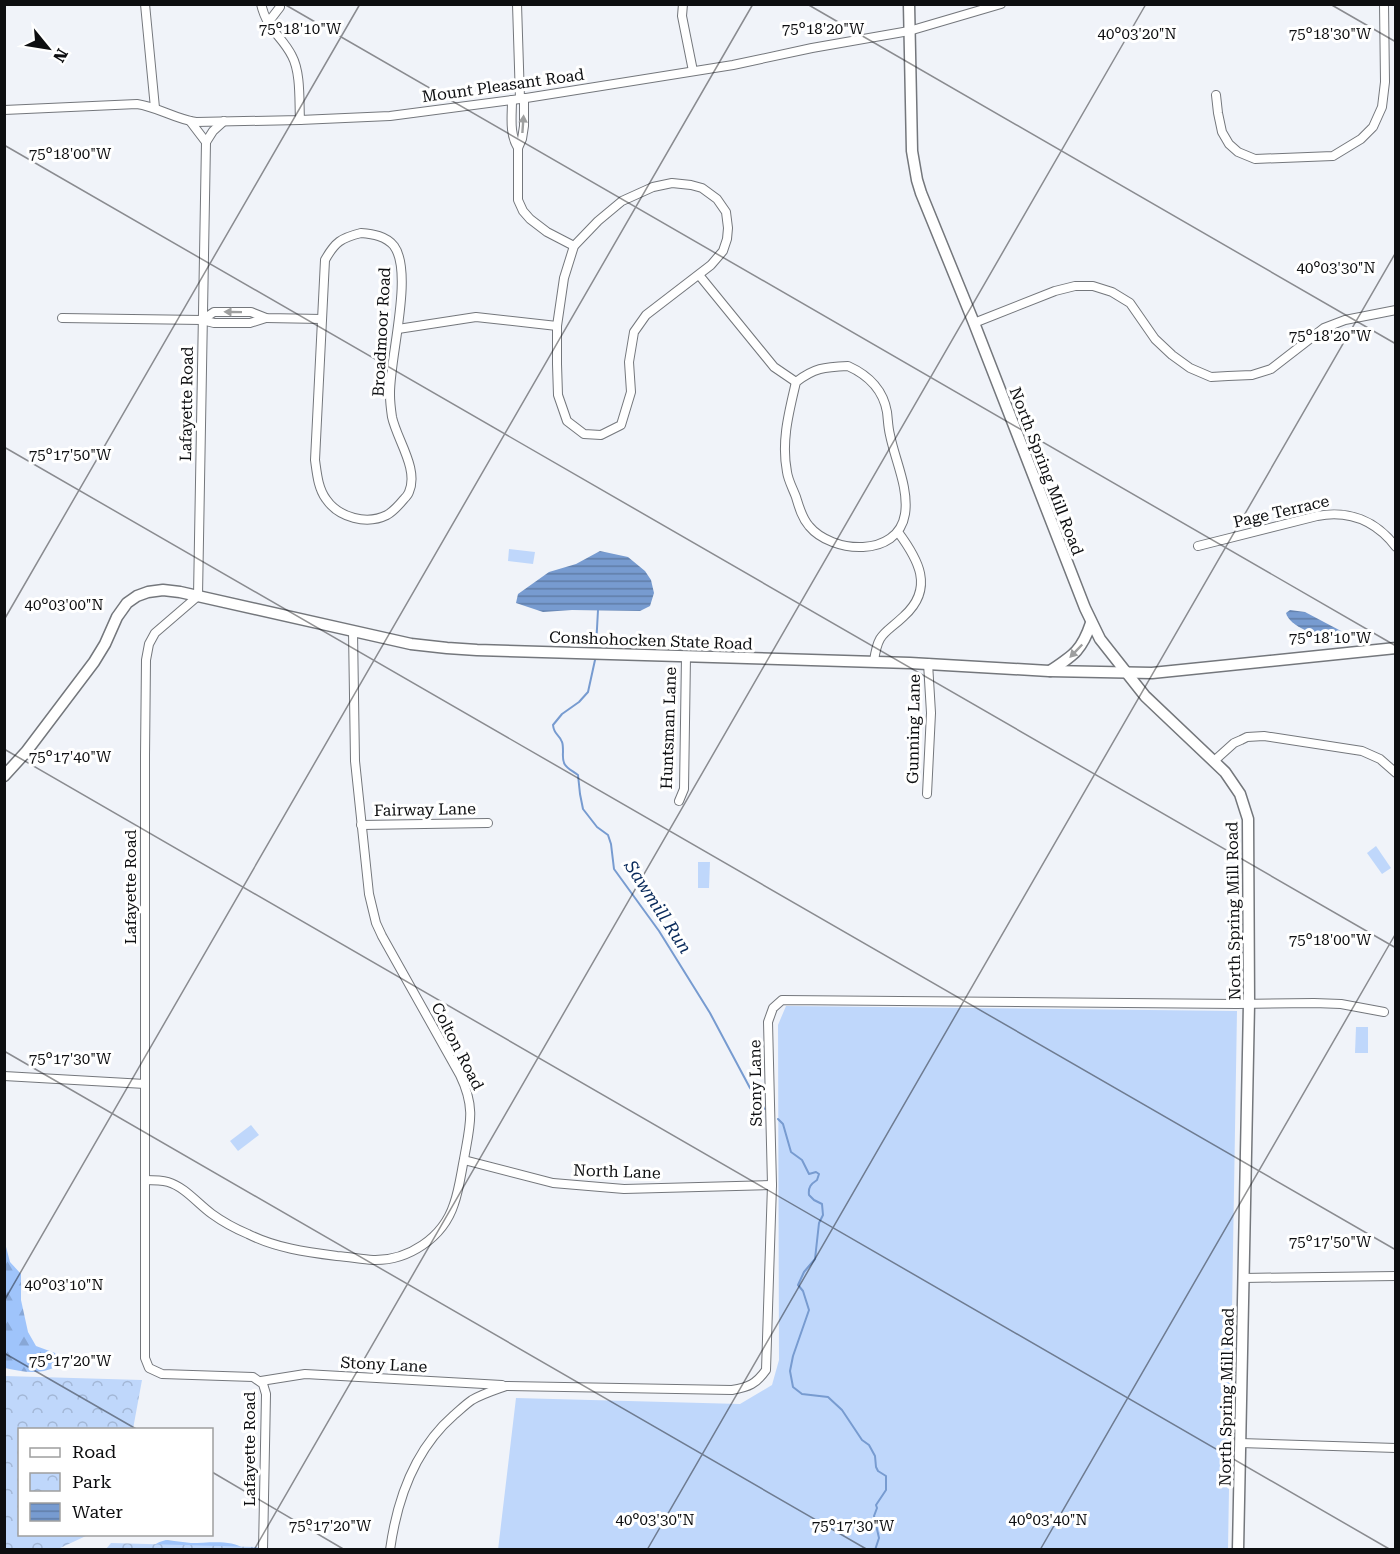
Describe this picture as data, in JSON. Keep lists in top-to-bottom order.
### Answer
{
  "streets": {
    "main road": ["North Spring Mill Road", "Conshohocken State Road"],
    "street": [
      "Mount Pleasant Road",
      "Broadmoor Road",
      "Lafayette Road",
      "Page Terrace",
      "Huntsman Lane",
      "Gunning Lane",
      "Fairway Lane",
      "Colton Road",
      "Stony Lane",
      "North Lane"
    ]
  },
  "crossings": [
    ["Mount Pleasant Road", "North Spring Mill Road"],
    ["Lafayette Road", "Conshohocken State Road"],
    ["Lafayette Road", "Colton Road"],
    ["Lafayette Road", "Stony Lane"],
    ["North Spring Mill Road", "Conshohocken State Road"],
    ["North Spring Mill Road", "Stony Lane"],
    ["Conshohocken State Road", "Huntsman Lane"],
    ["Conshohocken State Road", "Gunning Lane"],
    ["Conshohocken State Road", "Colton Road"],
    ["Fairway Lane", "Colton Road"],
    ["Colton Road", "North Lane"],
    ["Stony Lane", "North Lane"]
  ],
  "water": ["Sawmill Run"],
  "legend": ["Road", "Park", "Water"],
  "north": "bottom right",
  "coordinates": [
    "75°18'10\"W",
    "75°18'20\"W",
    "75°18'30\"W",
    "40°03'20\"N",
    "75°18'00\"W",
    "40°03'30\"N",
    "75°17'50\"W",
    "40°03'00\"N",
    "75°17'40\"W",
    "75°17'30\"W",
    "40°03'10\"N",
    "75°17'20\"W",
    "40°03'40\"N"
  ]
}
